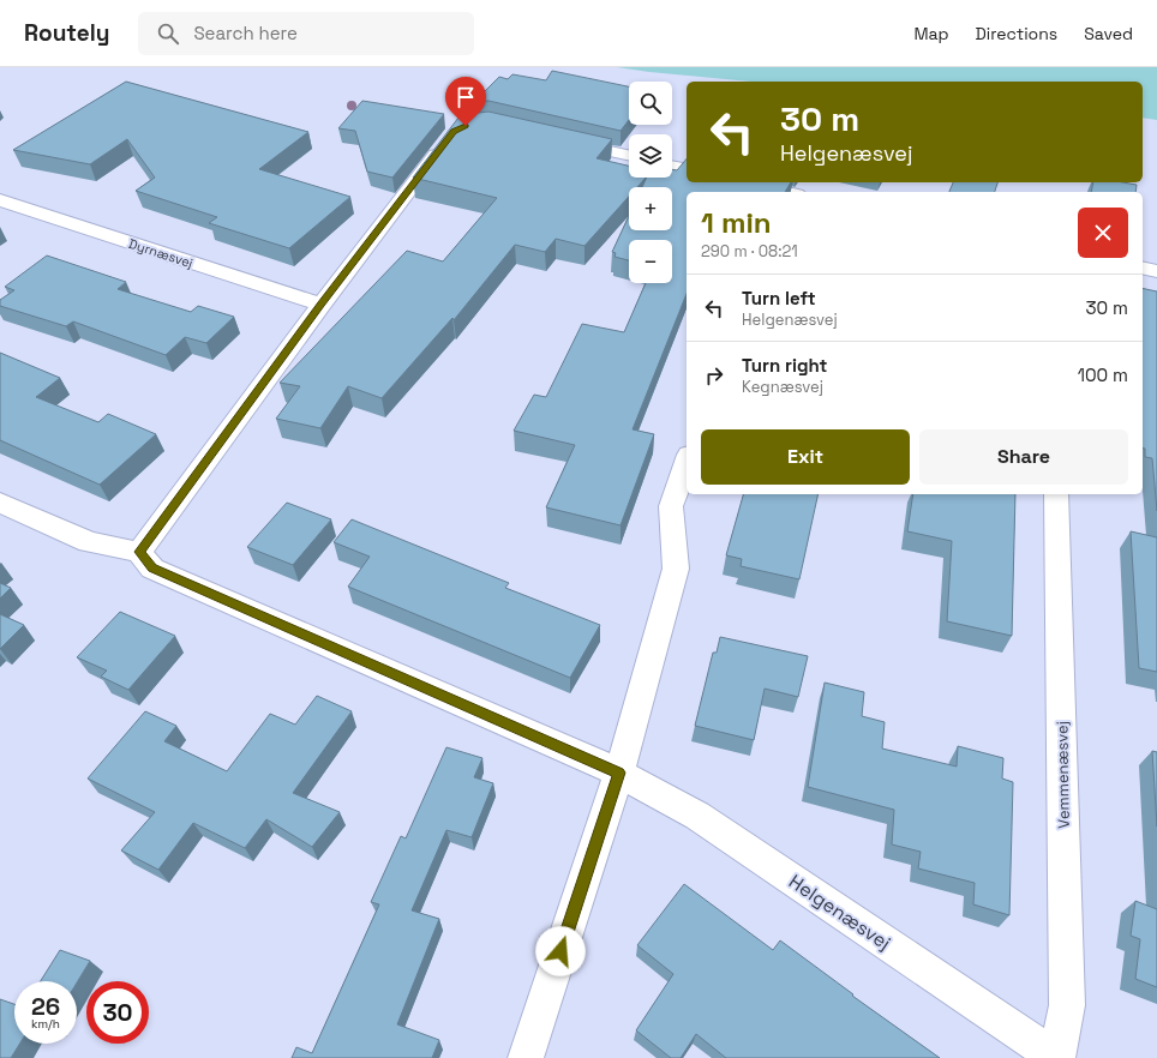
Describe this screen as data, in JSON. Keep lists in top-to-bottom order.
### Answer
{
  "streets": {
    "street": ["Dyrnæsvej", "Vemmenæsvej", "Helgenæsvej"]
  },
  "crossings": [
    ["Vemmenæsvej", "Helgenæsvej"]
  ],
  "page": {
    "header": "Routely",
    "search": "Search here",
    "nav": ["Map", "Directions", "Saved"],
    "map_buttons": ["+", "−"],
    "turn": ["30 m", "Helgenæsvej"],
    "heading": ["1 min", "290 m · 08:21"],
    "list": [
      {
        "name": "Turn left",
        "note": "Helgenæsvej",
        "value": "30 m"
      },
      {
        "name": "Turn right",
        "note": "Kegnæsvej",
        "value": "100 m"
      }
    ],
    "buttons": ["Exit", "Share"],
    "speed": "26 km/h",
    "limit": "30"
  }
}
